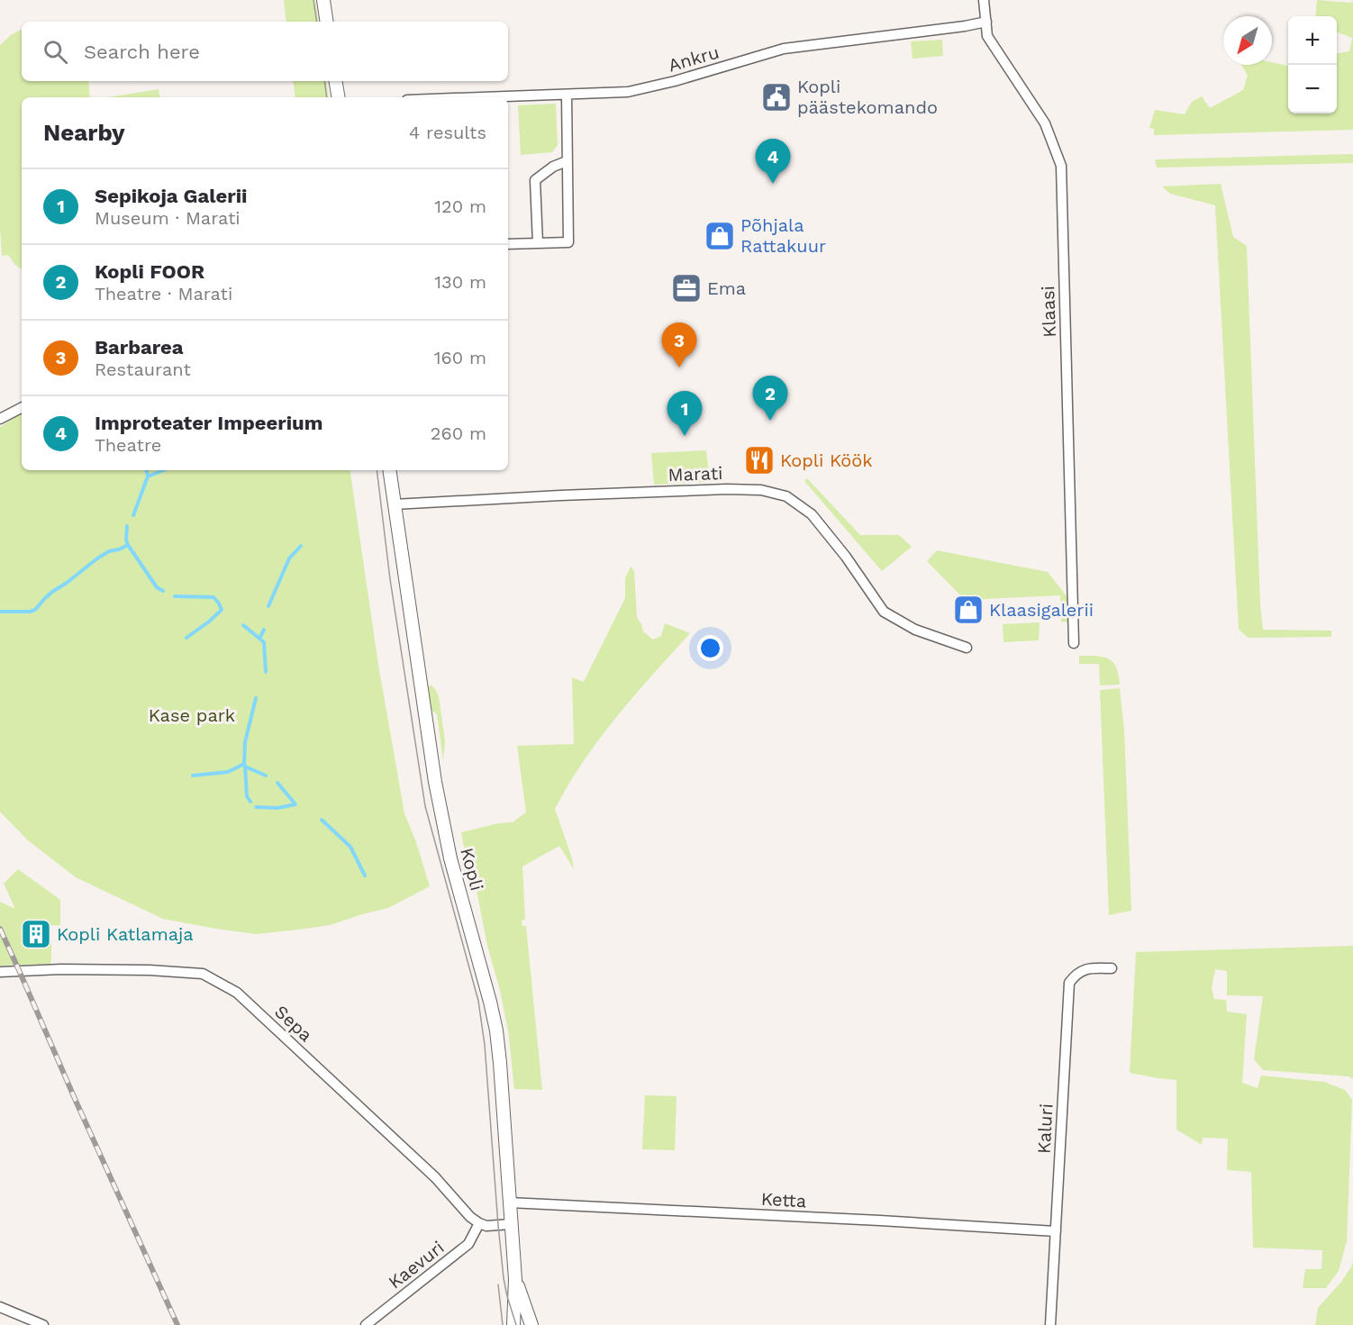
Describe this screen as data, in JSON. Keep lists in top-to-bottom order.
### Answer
{
  "streets": {
    "street": [
      "Ankru",
      "Klaasi",
      "Marati",
      "Kopli",
      "Sepa",
      "Kaluri",
      "Ketta",
      "Kaevuri"
    ]
  },
  "crossings": [
    ["Ankru", "Klaasi"],
    ["Marati", "Kopli"],
    ["Kopli", "Ketta"],
    ["Sepa", "Kaevuri"],
    ["Kaluri", "Ketta"]
  ],
  "parks": ["Kase park"],
  "places": {
    "public building": ["Kopli päästekomando"],
    "shop": ["Põhjala Rattakuur", "Klaasigalerii"],
    "office": ["Ema"],
    "restaurant": ["Kopli Köök"],
    "building": ["Kopli Katlamaja"]
  },
  "north": "bottom left",
  "page": {
    "map_buttons": ["+", "−"],
    "search": "Search here",
    "heading": ["Nearby", "4 results"],
    "pins": [
      "4",
      "3",
      "2",
      "1"
    ],
    "list": [
      {
        "mark": "1",
        "name": "Sepikoja Galerii",
        "note": "Museum · Marati",
        "value": "120 m"
      },
      {
        "mark": "2",
        "name": "Kopli FOOR",
        "note": "Theatre · Marati",
        "value": "130 m"
      },
      {
        "mark": "3",
        "name": "Barbarea",
        "note": "Restaurant",
        "value": "160 m"
      },
      {
        "mark": "4",
        "name": "Improteater Impeerium",
        "note": "Theatre",
        "value": "260 m"
      }
    ]
  }
}
